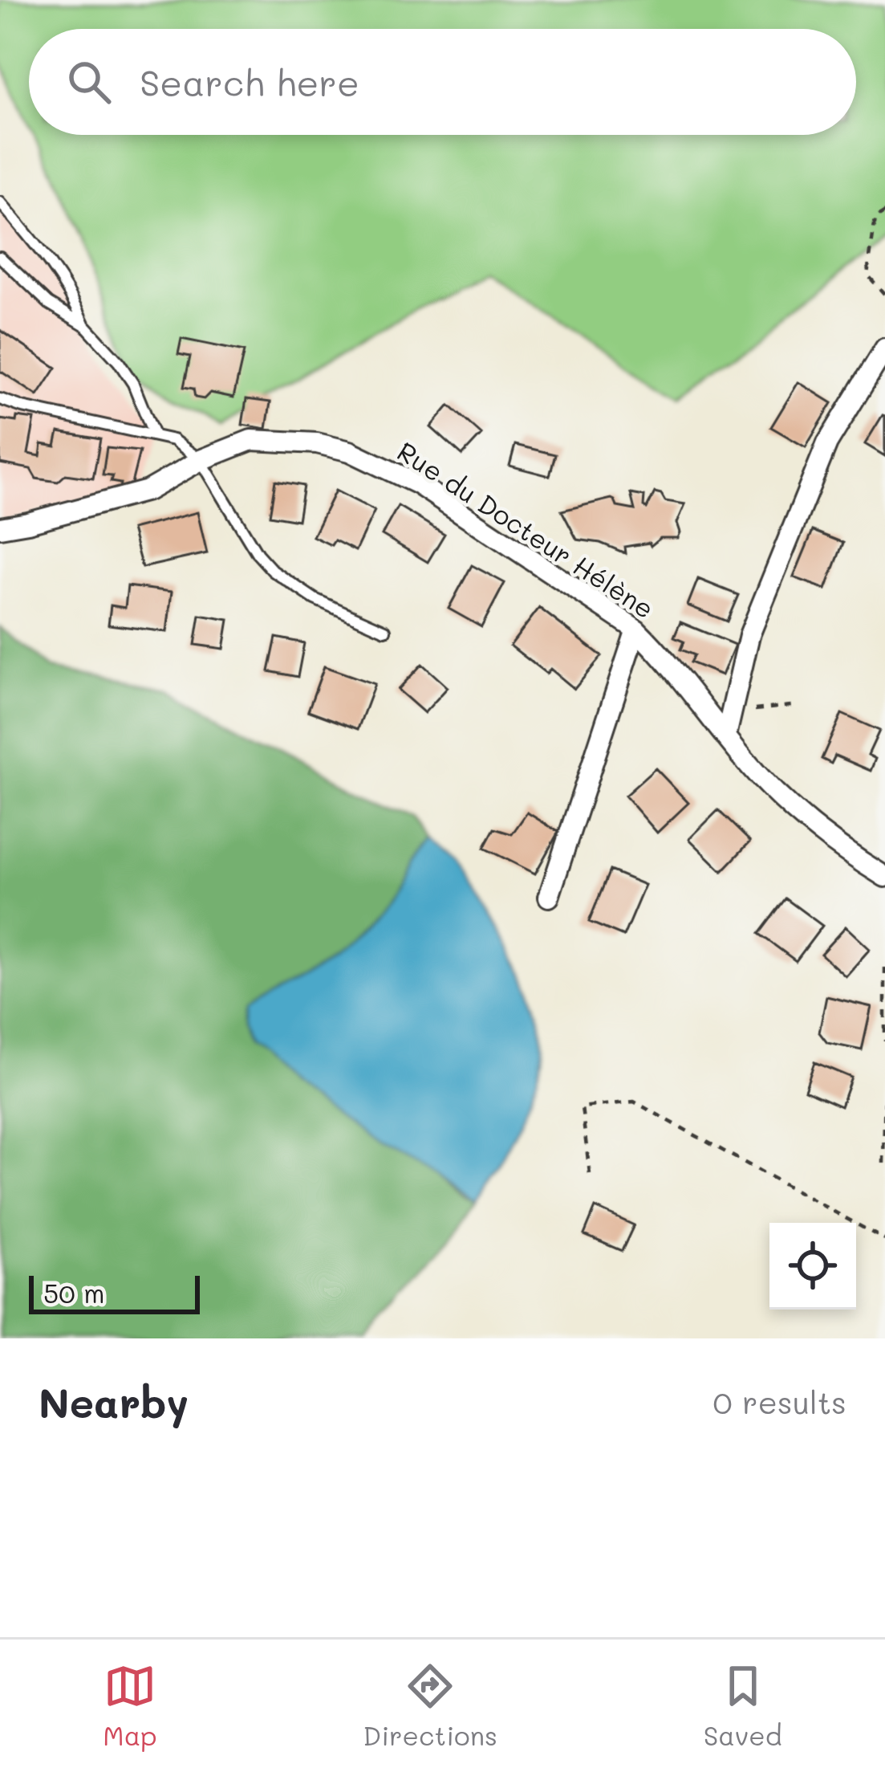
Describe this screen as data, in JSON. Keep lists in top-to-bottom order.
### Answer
{
  "streets": {
    "street": ["Rue du Docteur Hélène"]
  },
  "scale_bar": "50 m",
  "page": {
    "search": "Search here",
    "scale": "50 m",
    "heading": ["Nearby", "0 results"],
    "nav": ["Map", "Directions", "Saved"]
  }
}
